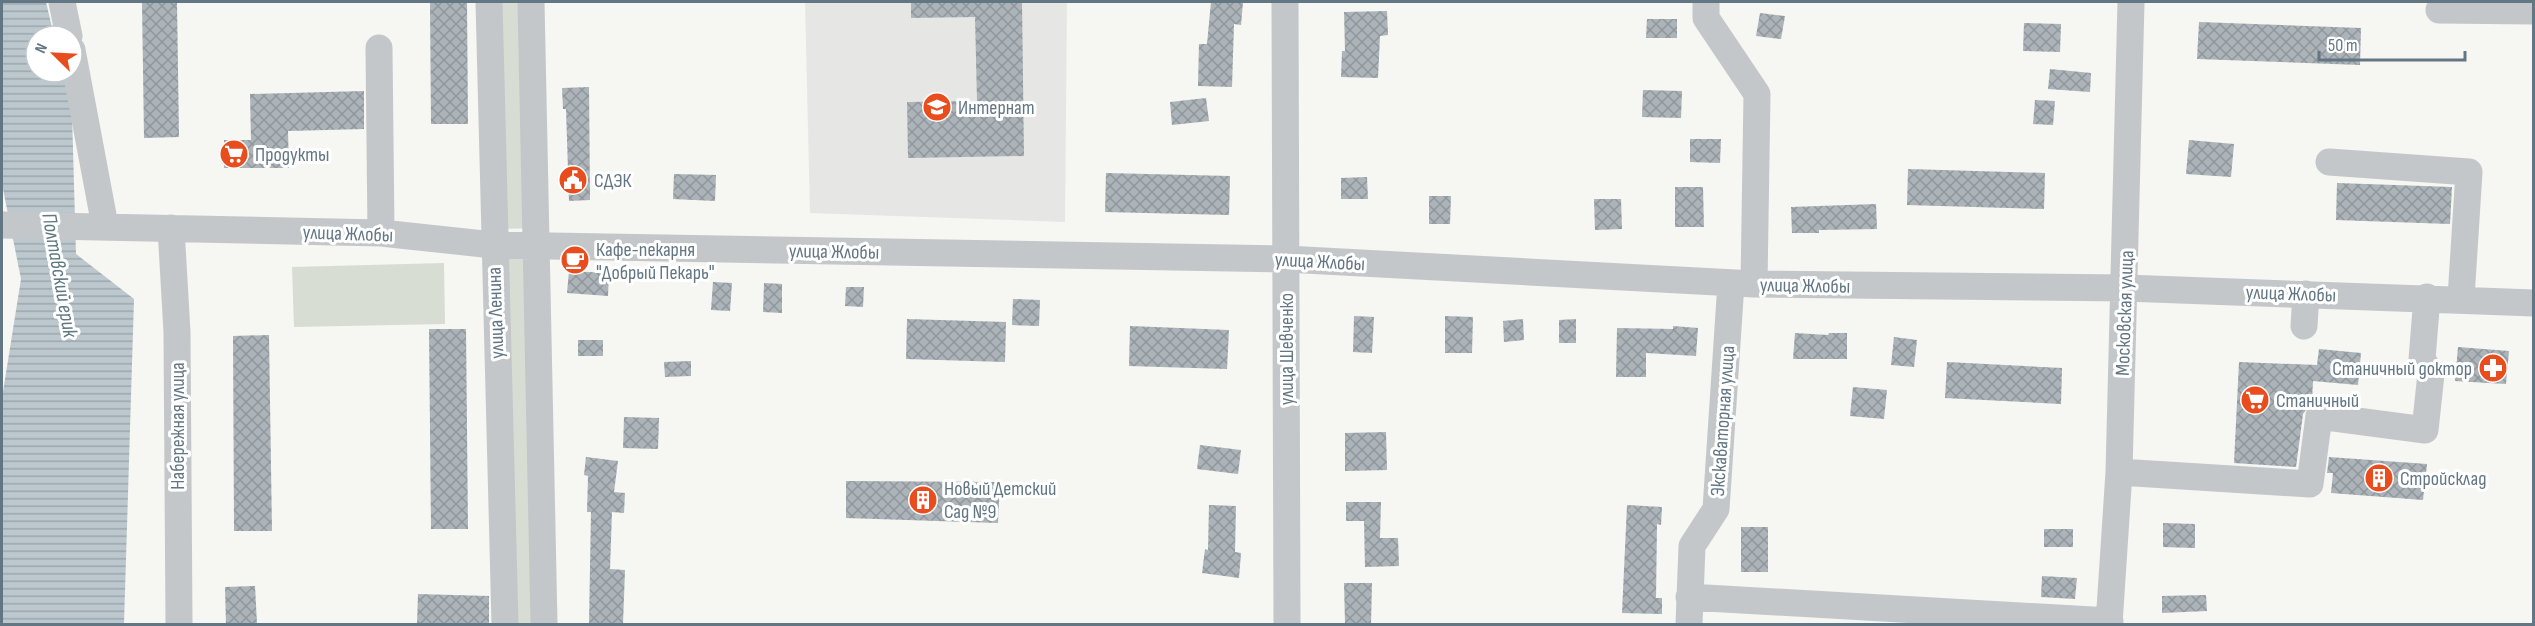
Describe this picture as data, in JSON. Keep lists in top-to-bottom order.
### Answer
{
  "streets": {
    "street": [
      "улица Жлобы",
      "улица Ленина",
      "Московская улица",
      "улица Шевченко",
      "Экскаваторная улица",
      "Набережная улица"
    ]
  },
  "crossings": [
    ["улица Жлобы", "улица Ленина"],
    ["улица Жлобы", "Московская улица"],
    ["улица Жлобы", "улица Шевченко"],
    ["улица Жлобы", "Экскаваторная улица"],
    ["улица Жлобы", "Набережная улица"]
  ],
  "water": ["Полтавский ерик"],
  "places": {
    "school or university": ["Интернат"],
    "supermarket": ["Продукты", "Станичный"],
    "public building": ["СДЭК"],
    "cafe": ["Кафе-пекарня \"Добрый Пекарь\""],
    "pharmacy": ["Станичный доктор"],
    "building": ["Стройсклад", "Новый Детский Сад №9"]
  },
  "scale_bar": "50 m",
  "north": "top left"
}
